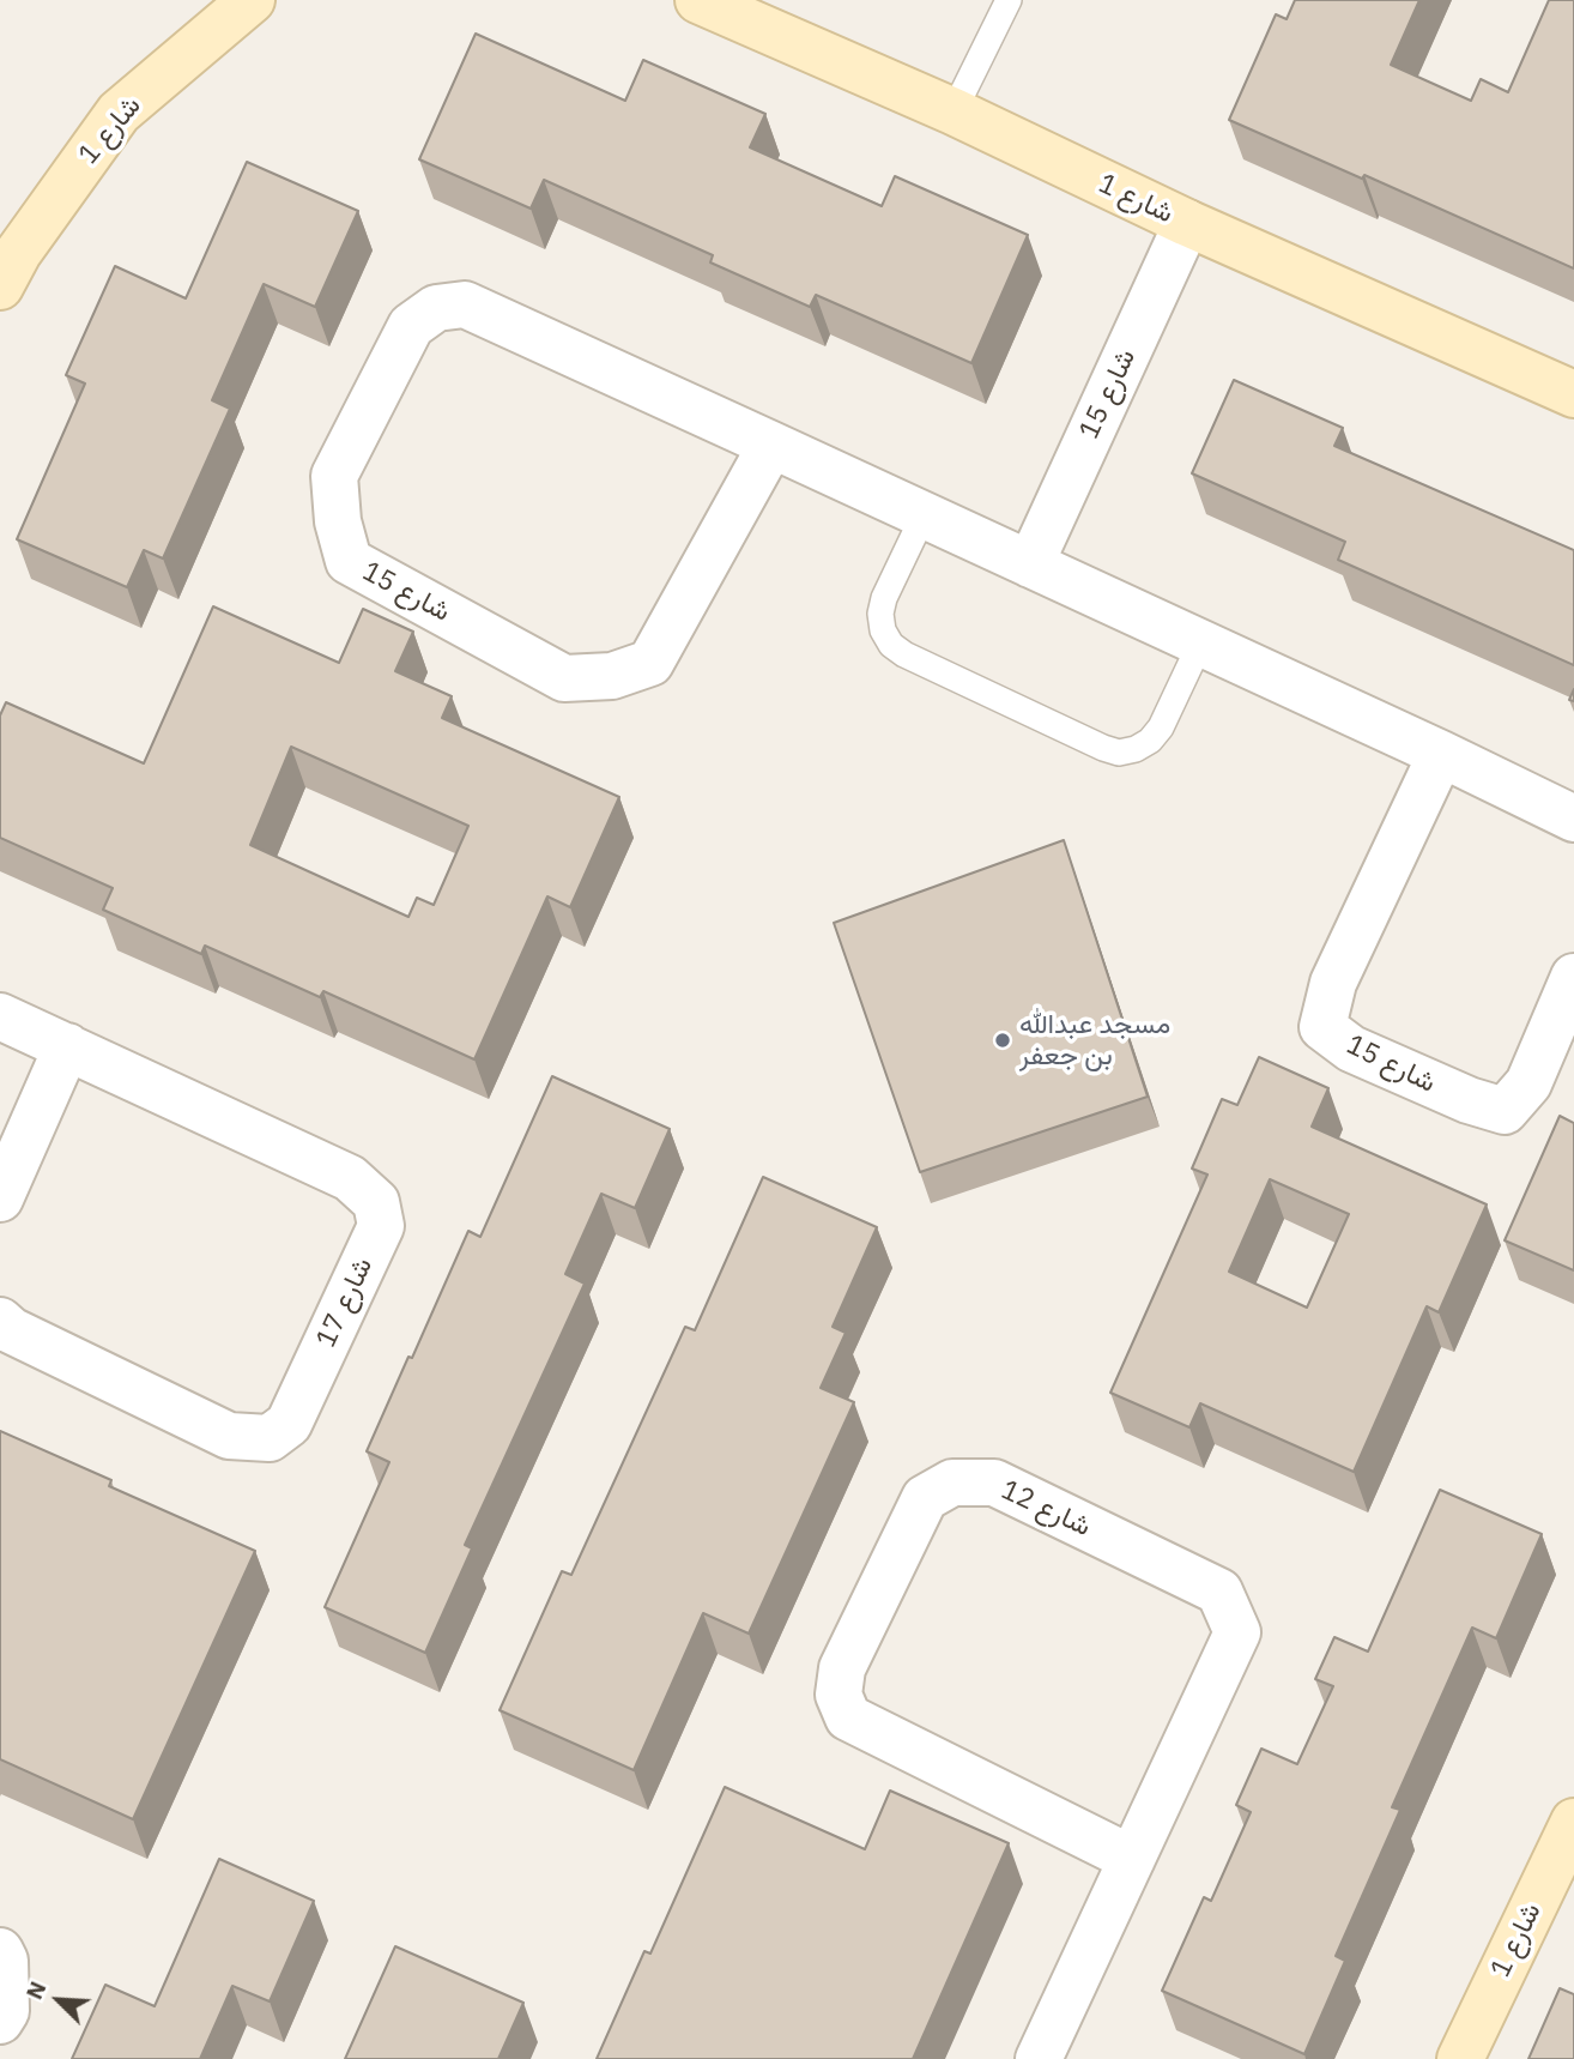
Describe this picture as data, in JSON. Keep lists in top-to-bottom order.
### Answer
{
  "streets": {
    "street": [
      "شارع 1",
      "شارع 15",
      "شارع 17",
      "شارع 12"
    ]
  },
  "crossings": [
    ["شارع 1", "شارع 15"]
  ],
  "places": ["مسجد عبدالله بن جعفر"],
  "north": "top left"
}
